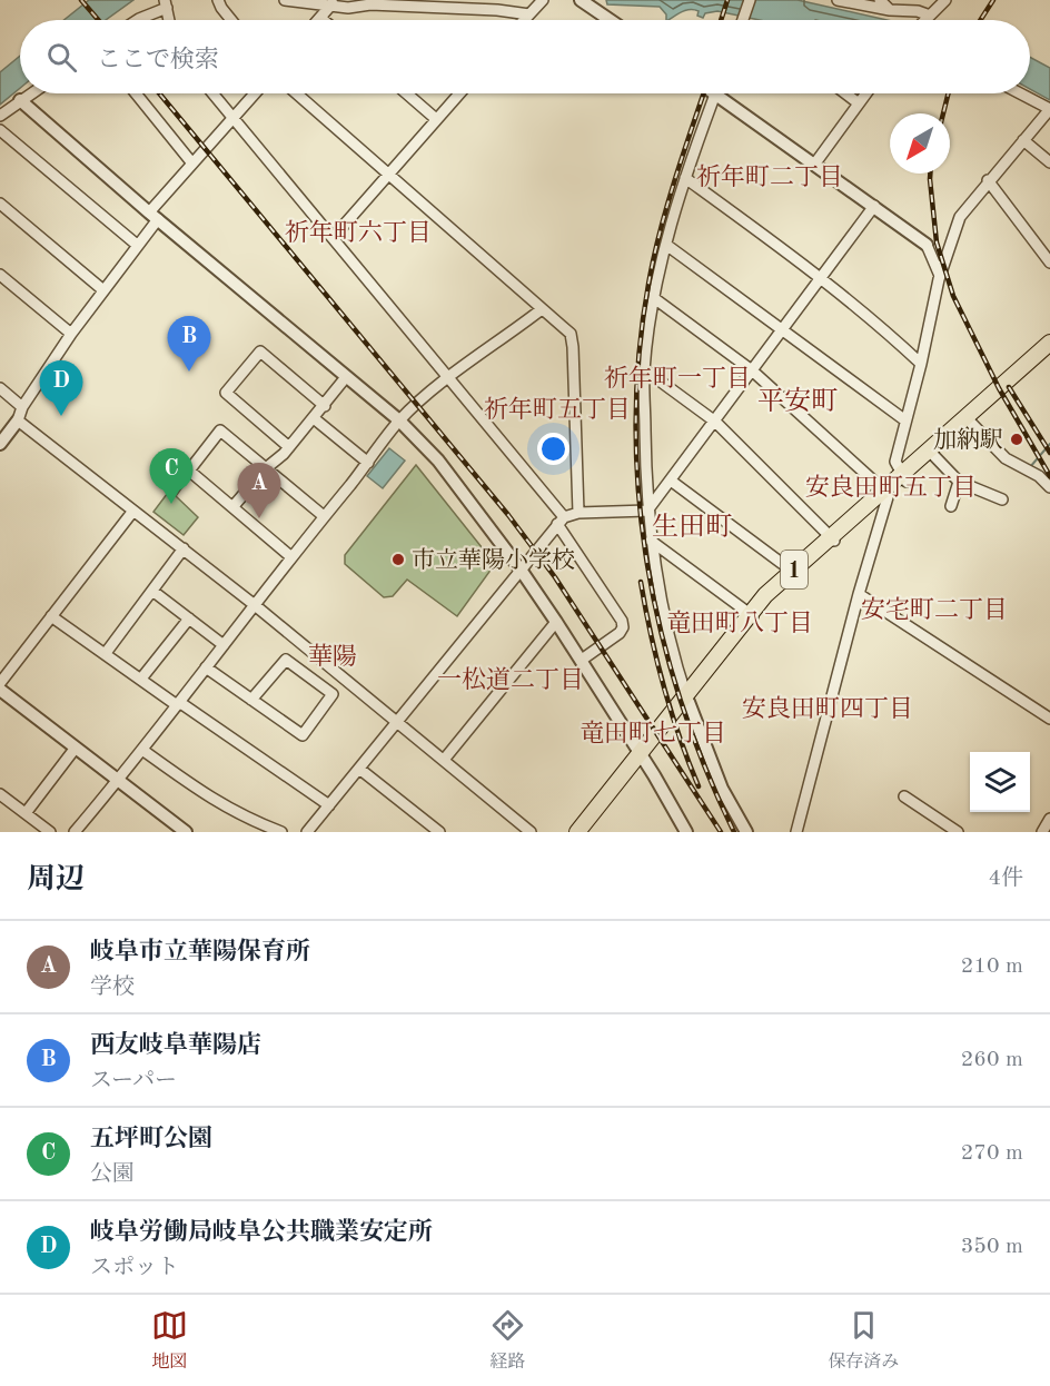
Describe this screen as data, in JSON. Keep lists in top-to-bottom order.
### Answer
{
  "streets": {
    "main road": ["1"]
  },
  "districts": [
    "祈年町二丁目",
    "祈年町六丁目",
    "祈年町一丁目",
    "平安町",
    "祈年町五丁目",
    "安良田町五丁目",
    "生田町",
    "安宅町二丁目",
    "竜田町八丁目",
    "華陽",
    "一松道二丁目",
    "安良田町四丁目",
    "竜田町七丁目"
  ],
  "places": ["加納駅", "市立華陽小学校"],
  "north": "bottom left",
  "page": {
    "search": "ここで検索",
    "pins": [
      "B",
      "D",
      "C",
      "A"
    ],
    "heading": ["周辺", "4件"],
    "list": [
      {
        "mark": "A",
        "name": "岐阜市立華陽保育所",
        "note": "学校",
        "value": "210 m"
      },
      {
        "mark": "B",
        "name": "西友岐阜華陽店",
        "note": "スーパー",
        "value": "260 m"
      },
      {
        "mark": "C",
        "name": "五坪町公園",
        "note": "公園",
        "value": "270 m"
      },
      {
        "mark": "D",
        "name": "岐阜労働局岐阜公共職業安定所",
        "note": "スポット",
        "value": "350 m"
      }
    ],
    "nav": ["地図", "経路", "保存済み"]
  }
}
